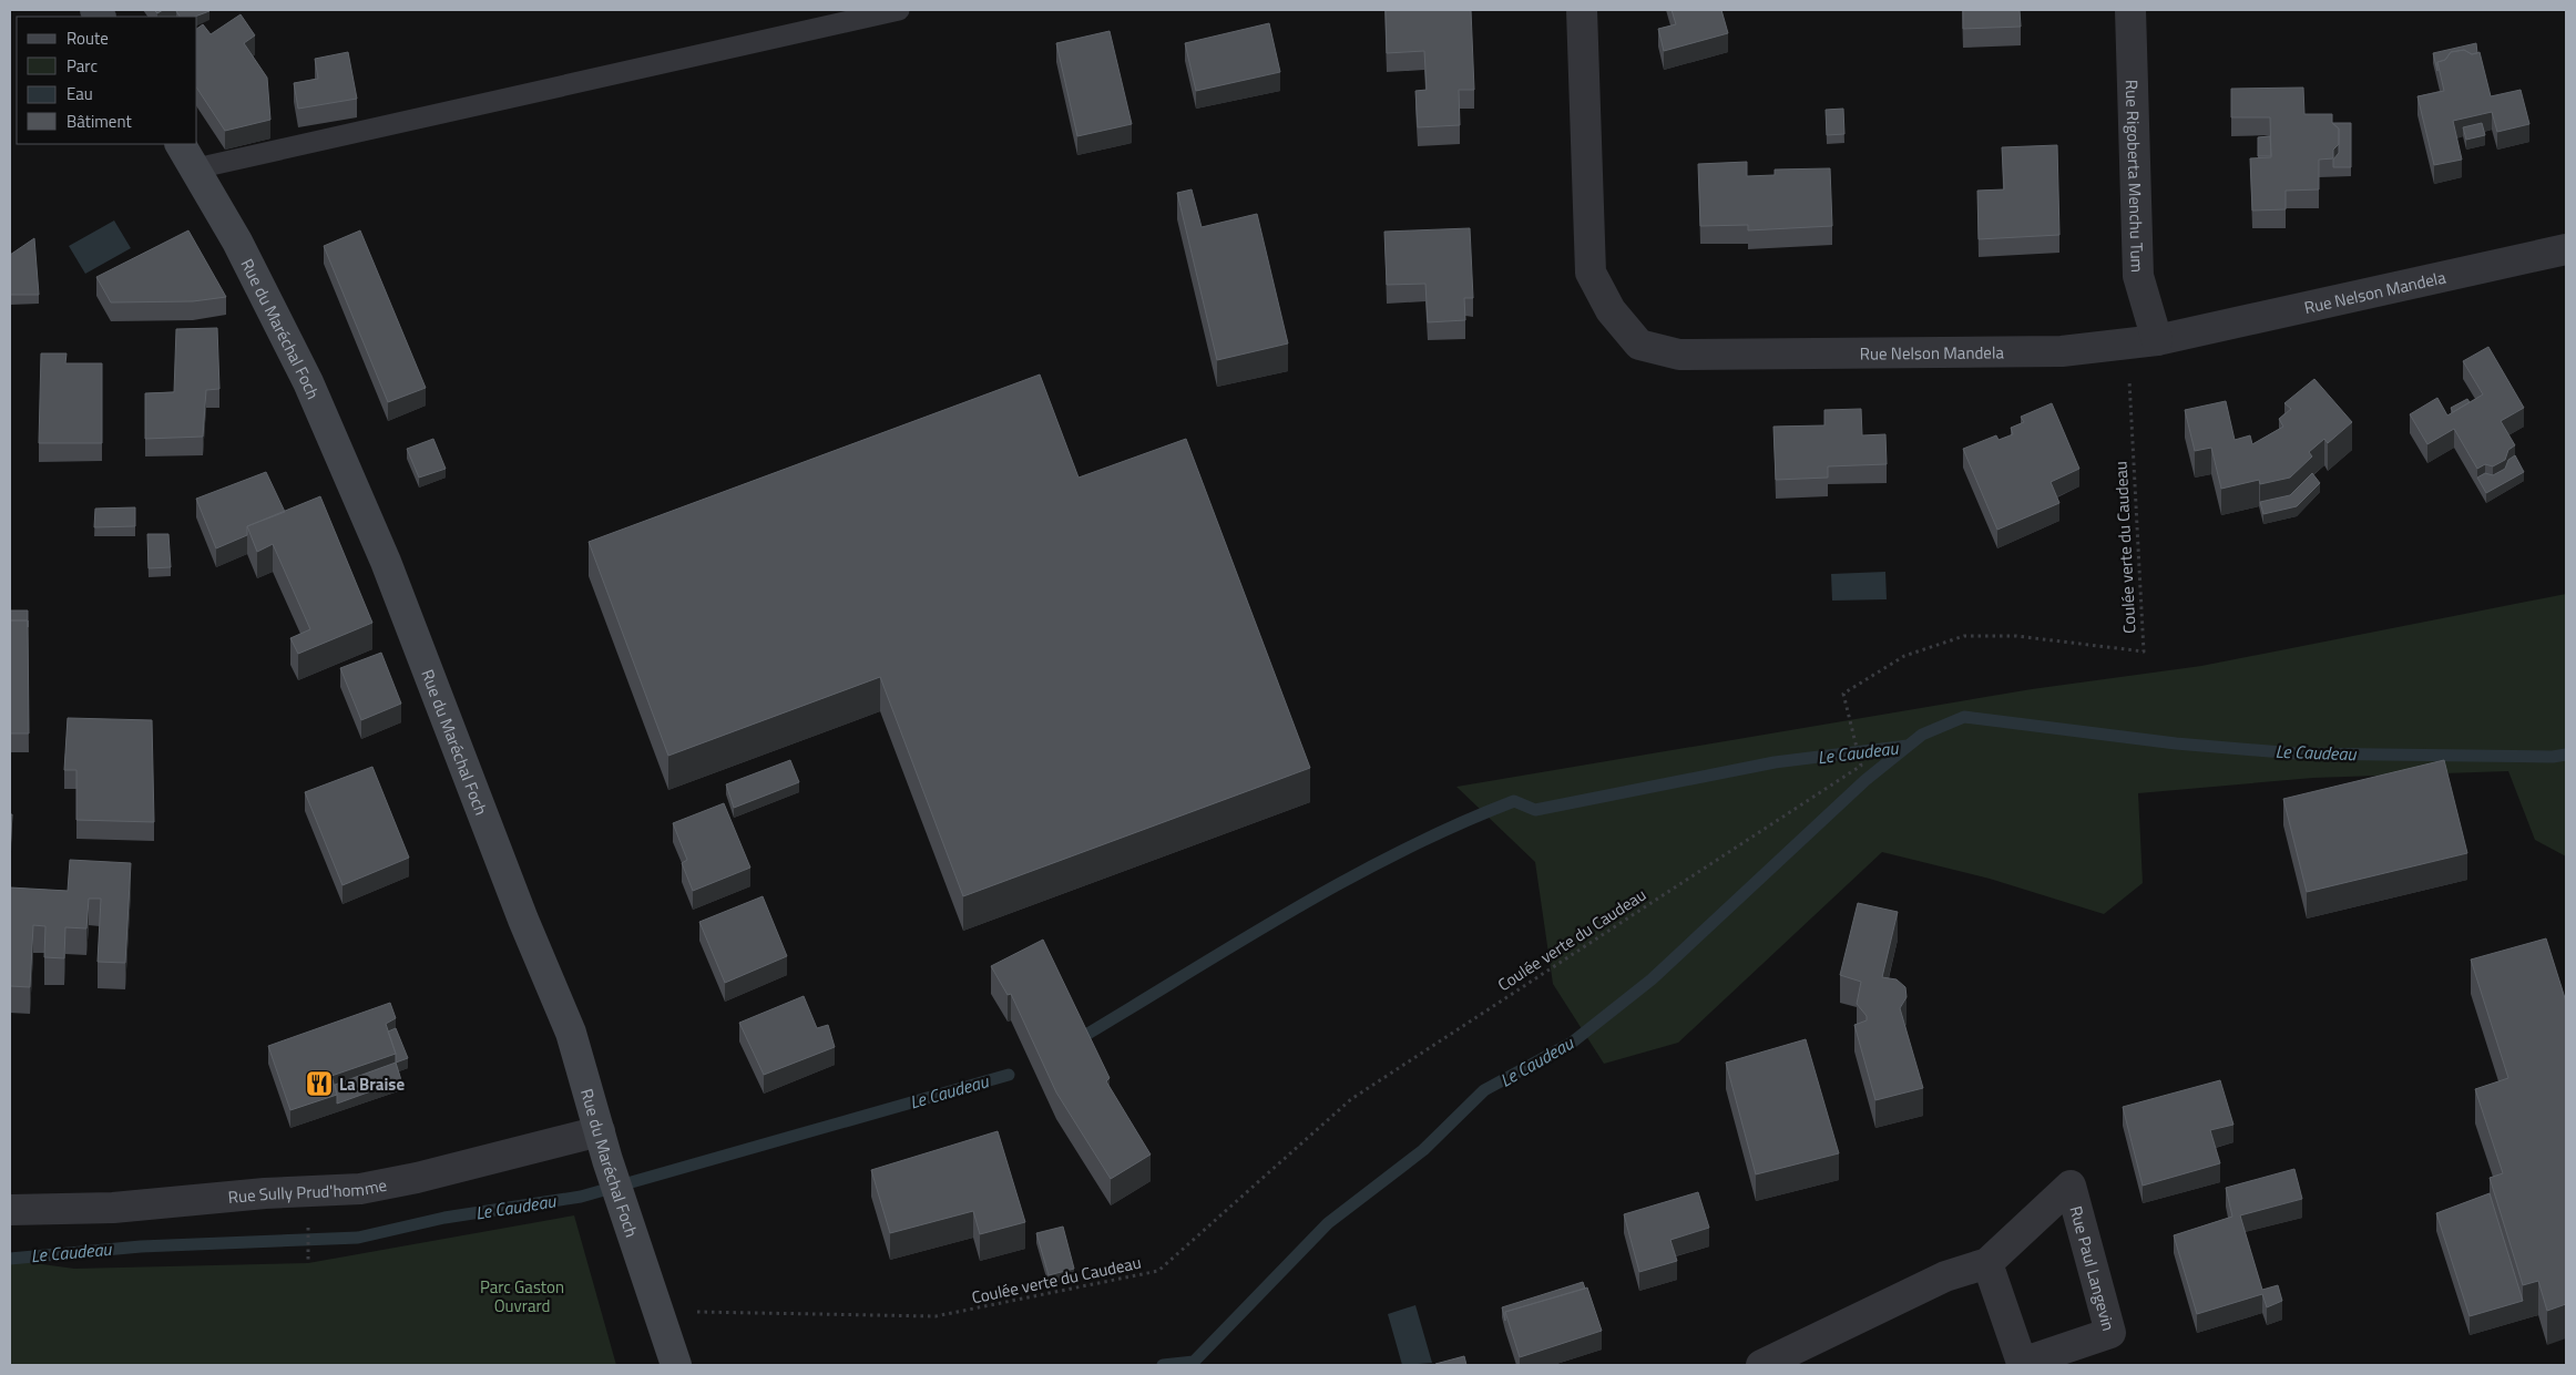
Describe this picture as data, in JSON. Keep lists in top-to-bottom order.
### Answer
{
  "streets": {
    "main road": ["Rue du Maréchal Foch"],
    "street": [
      "Rue Rigoberta Menchu Tum",
      "Rue Nelson Mandela",
      "Rue Sully Prud'homme",
      "Rue Paul Langevin"
    ],
    "path": ["Coulée verte du Caudeau"]
  },
  "crossings": [
    ["Rue Rigoberta Menchu Tum", "Rue Nelson Mandela"],
    ["Rue Nelson Mandela", "Coulée verte du Caudeau"],
    ["Rue du Maréchal Foch", "Coulée verte du Caudeau"],
    ["Rue du Maréchal Foch", "Rue Sully Prud'homme"]
  ],
  "water": ["Le Caudeau"],
  "parks": ["Parc Gaston Ouvrard"],
  "places": {
    "restaurant": ["La Braise"]
  },
  "legend": [
    "Route",
    "Parc",
    "Eau",
    "Bâtiment"
  ]
}
